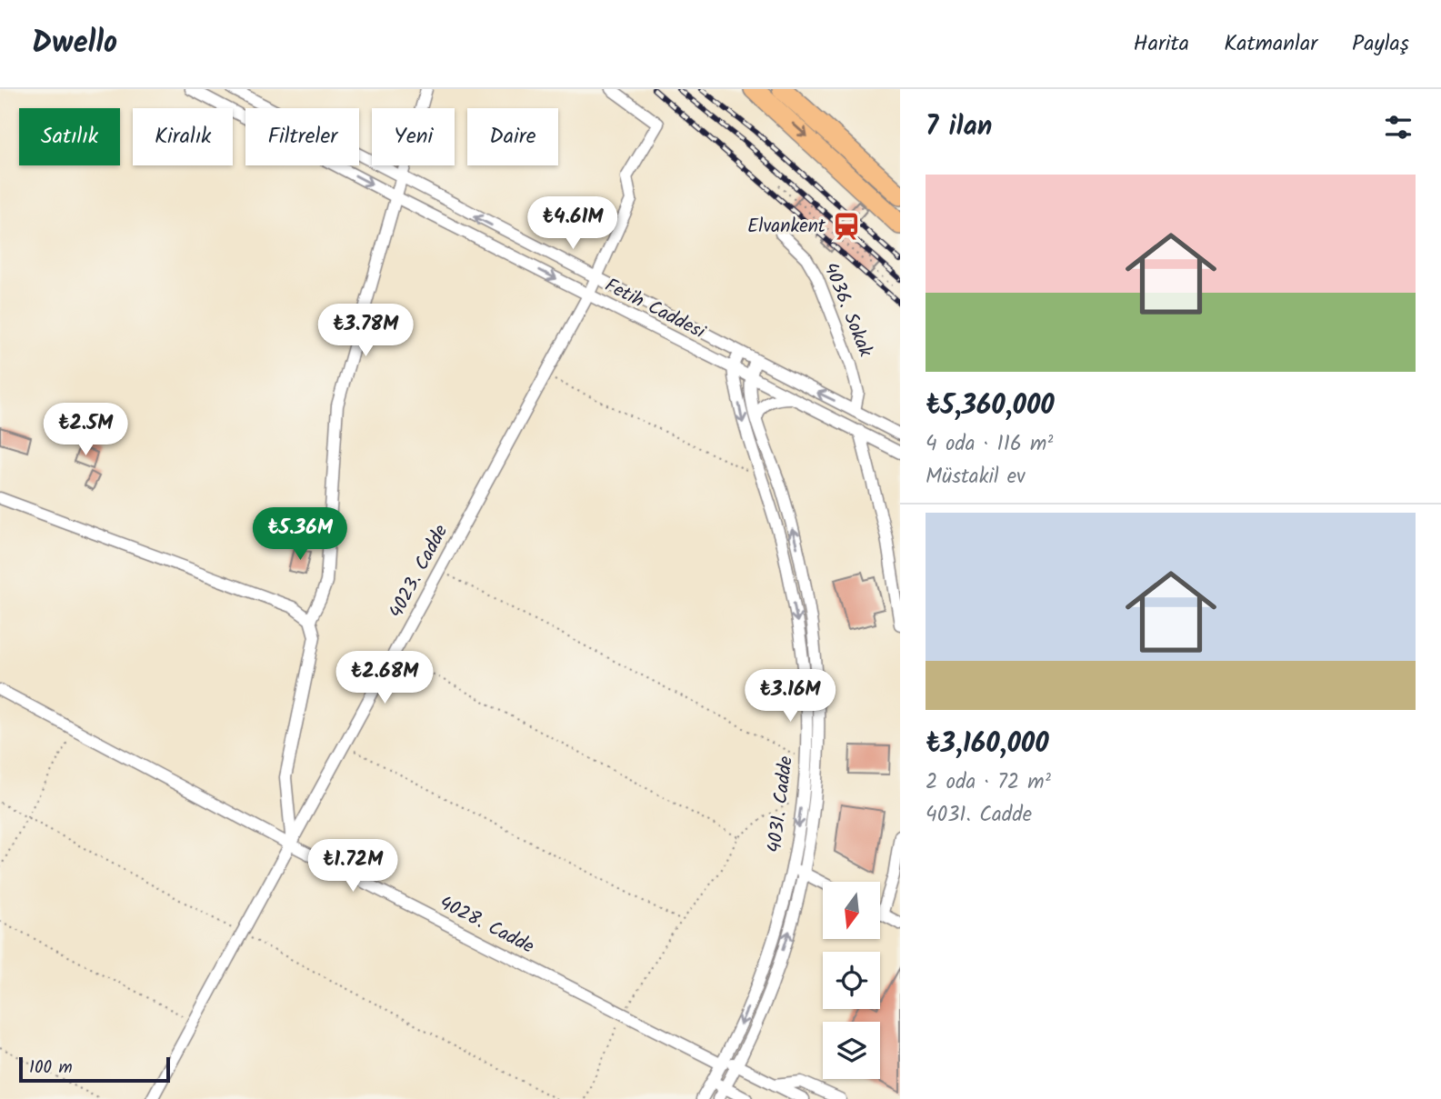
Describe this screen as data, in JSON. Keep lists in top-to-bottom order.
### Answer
{
  "streets": {
    "street": [
      "Fetih Caddesi",
      "4036. Sokak",
      "4023. Cadde",
      "4031. Cadde",
      "4028. Cadde"
    ]
  },
  "crossings": [
    ["Fetih Caddesi", "4036. Sokak"],
    ["Fetih Caddesi", "4023. Cadde"],
    ["Fetih Caddesi", "4031. Cadde"],
    ["4023. Cadde", "4028. Cadde"],
    ["4031. Cadde", "4028. Cadde"]
  ],
  "places": {
    "station": ["Elvankent"]
  },
  "scale_bar": "100 m",
  "north": "bottom",
  "page": {
    "header": "Dwello",
    "nav": ["Harita", "Katmanlar", "Paylaş"],
    "heading": "7 ilan",
    "chip": [
      "Satılık",
      "Kiralık",
      "Filtreler",
      "Yeni",
      "Daire"
    ],
    "list": [
      {
        "name": "₺5,360,000",
        "note": "4 oda · 116 m² · Müstakil ev"
      },
      {
        "name": "₺3,160,000",
        "note": "2 oda · 72 m² · 4031. Cadde"
      }
    ],
    "price": [
      "₺4.61M",
      "₺3.78M",
      "₺2.5M",
      "₺5.36M",
      "₺2.68M",
      "₺3.16M",
      "₺1.72M"
    ],
    "scale": "100 m"
  }
}
